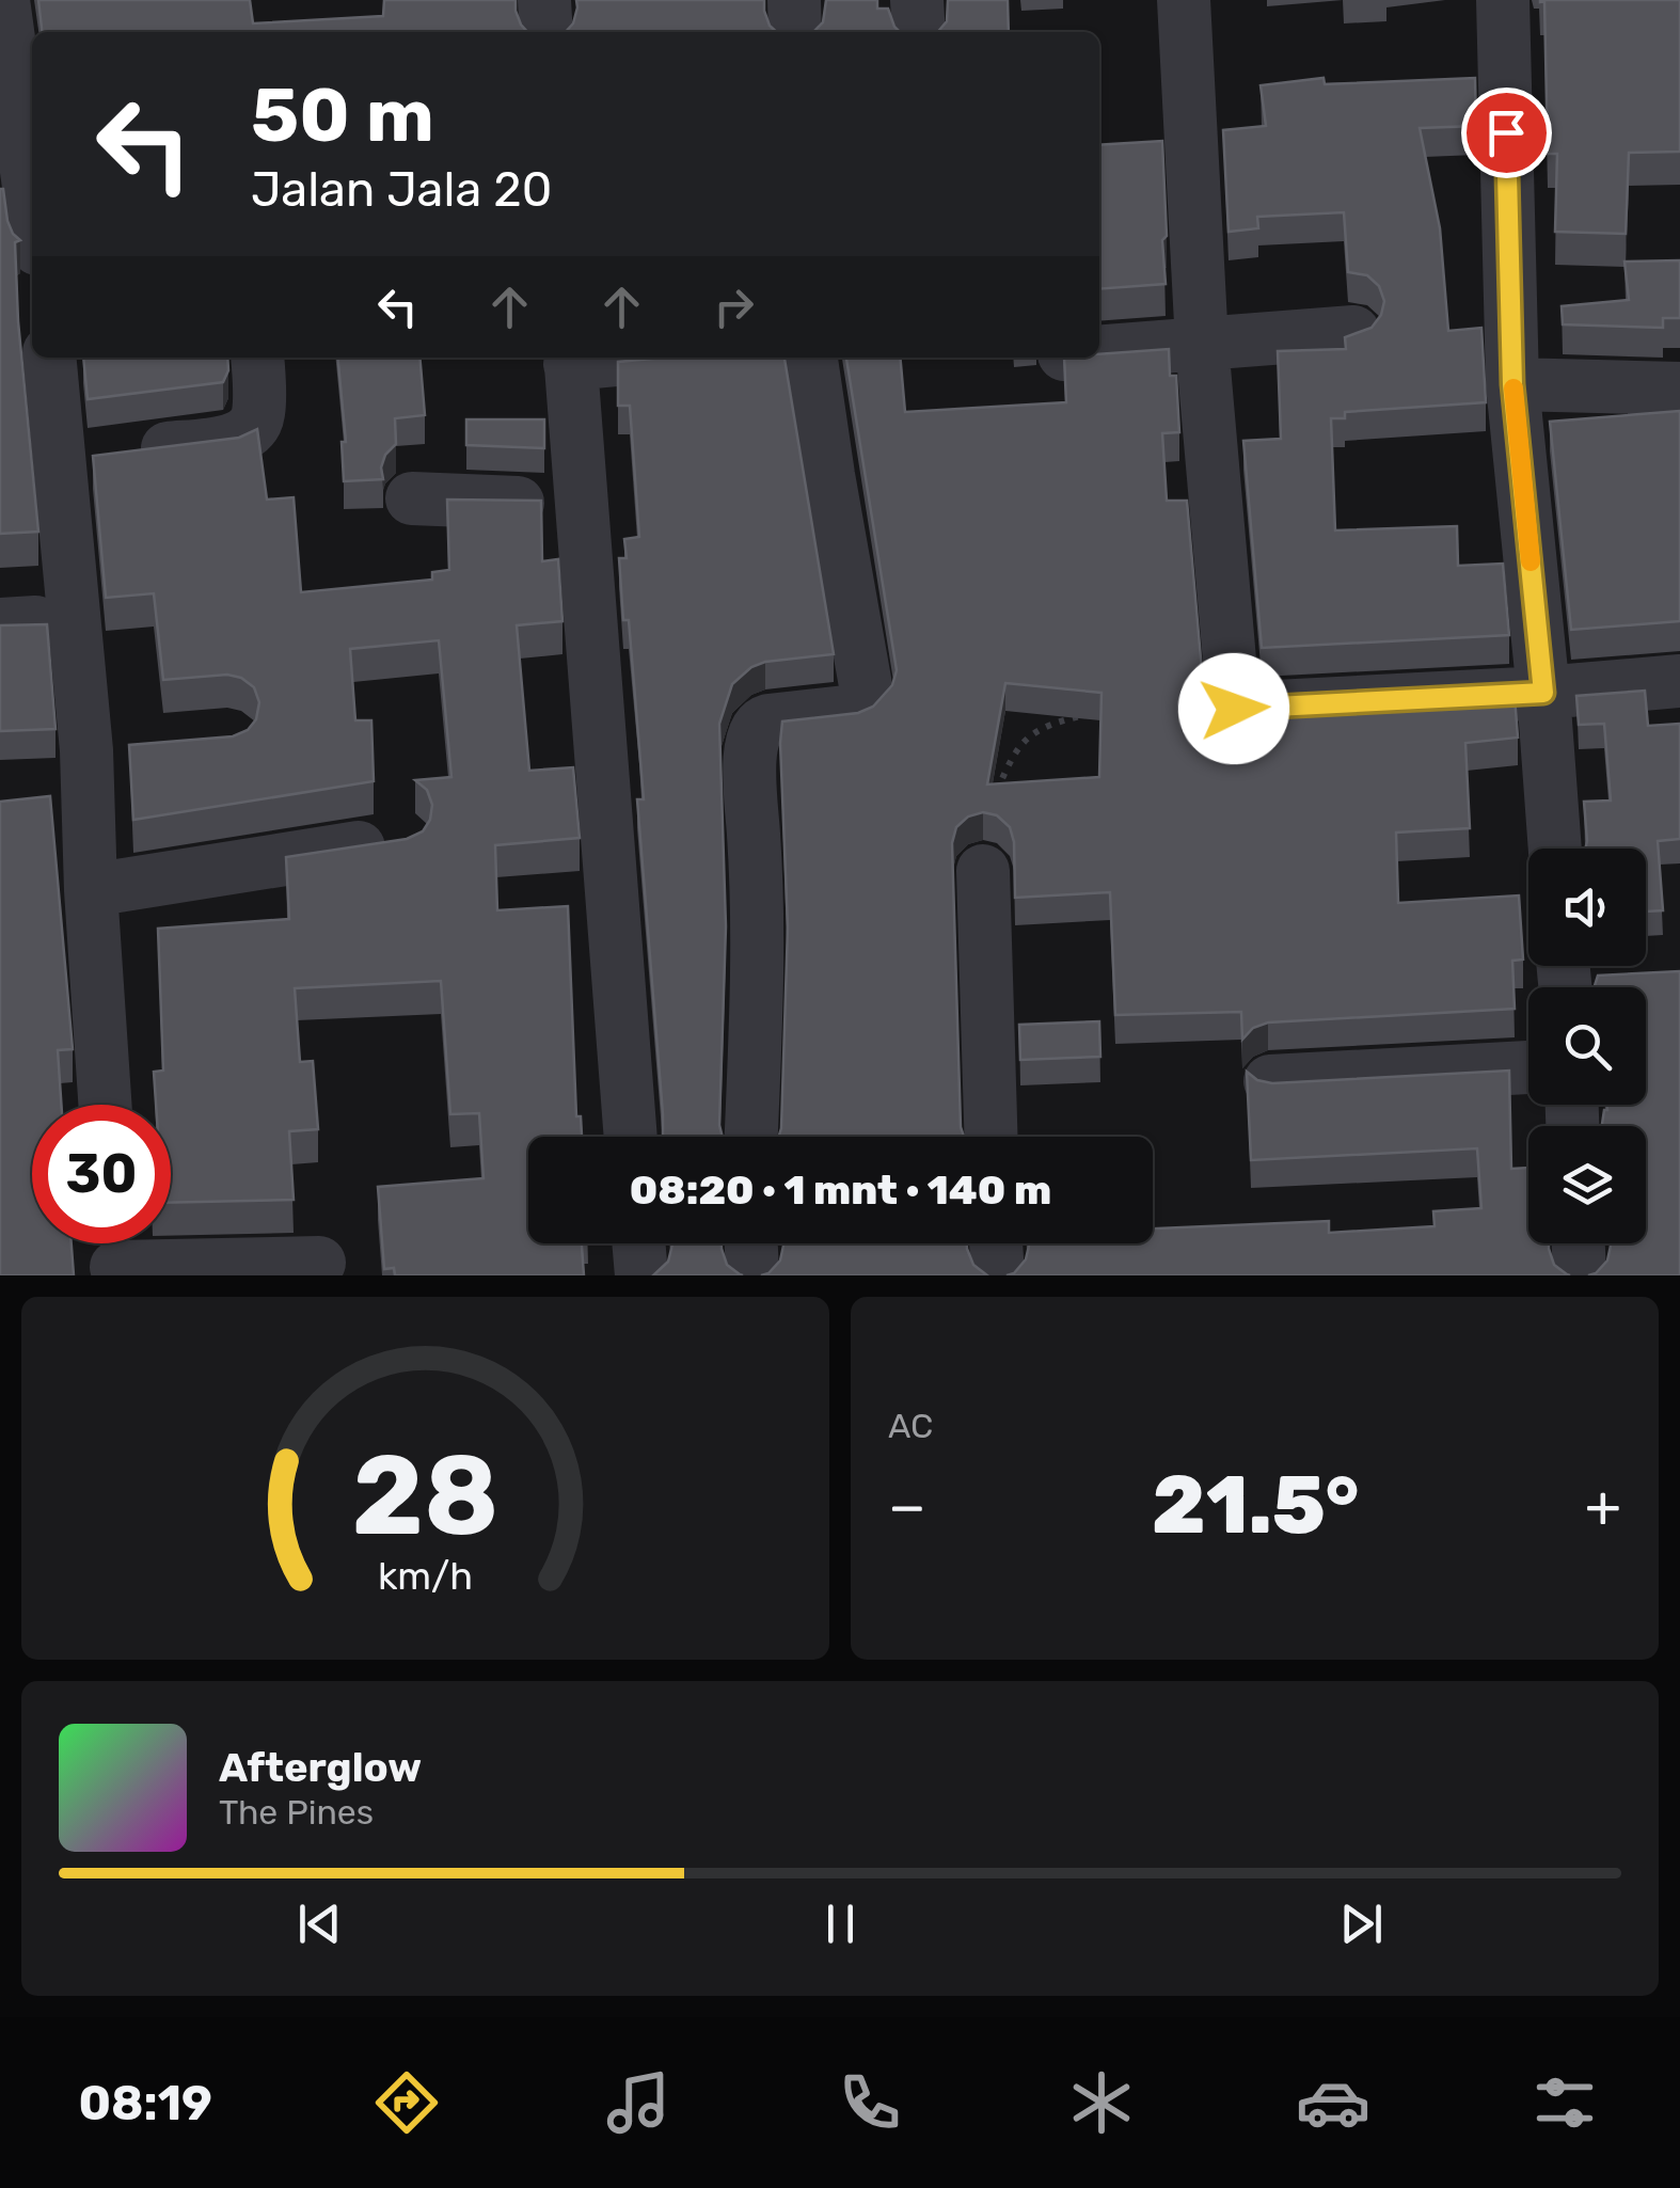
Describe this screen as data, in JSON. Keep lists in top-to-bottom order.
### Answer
{
  "page": {
    "turn": ["50 m", "Jalan Jala 20"],
    "limit": "30",
    "trip": "08:20 · 1 mnt · 140 m",
    "tile": "AC",
    "heat": ["−", "21.5°", "+"],
    "song": ["Afterglow", "The Pines"],
    "tabs": "08:19",
    "gauge": ["28", "km/h"]
  }
}
